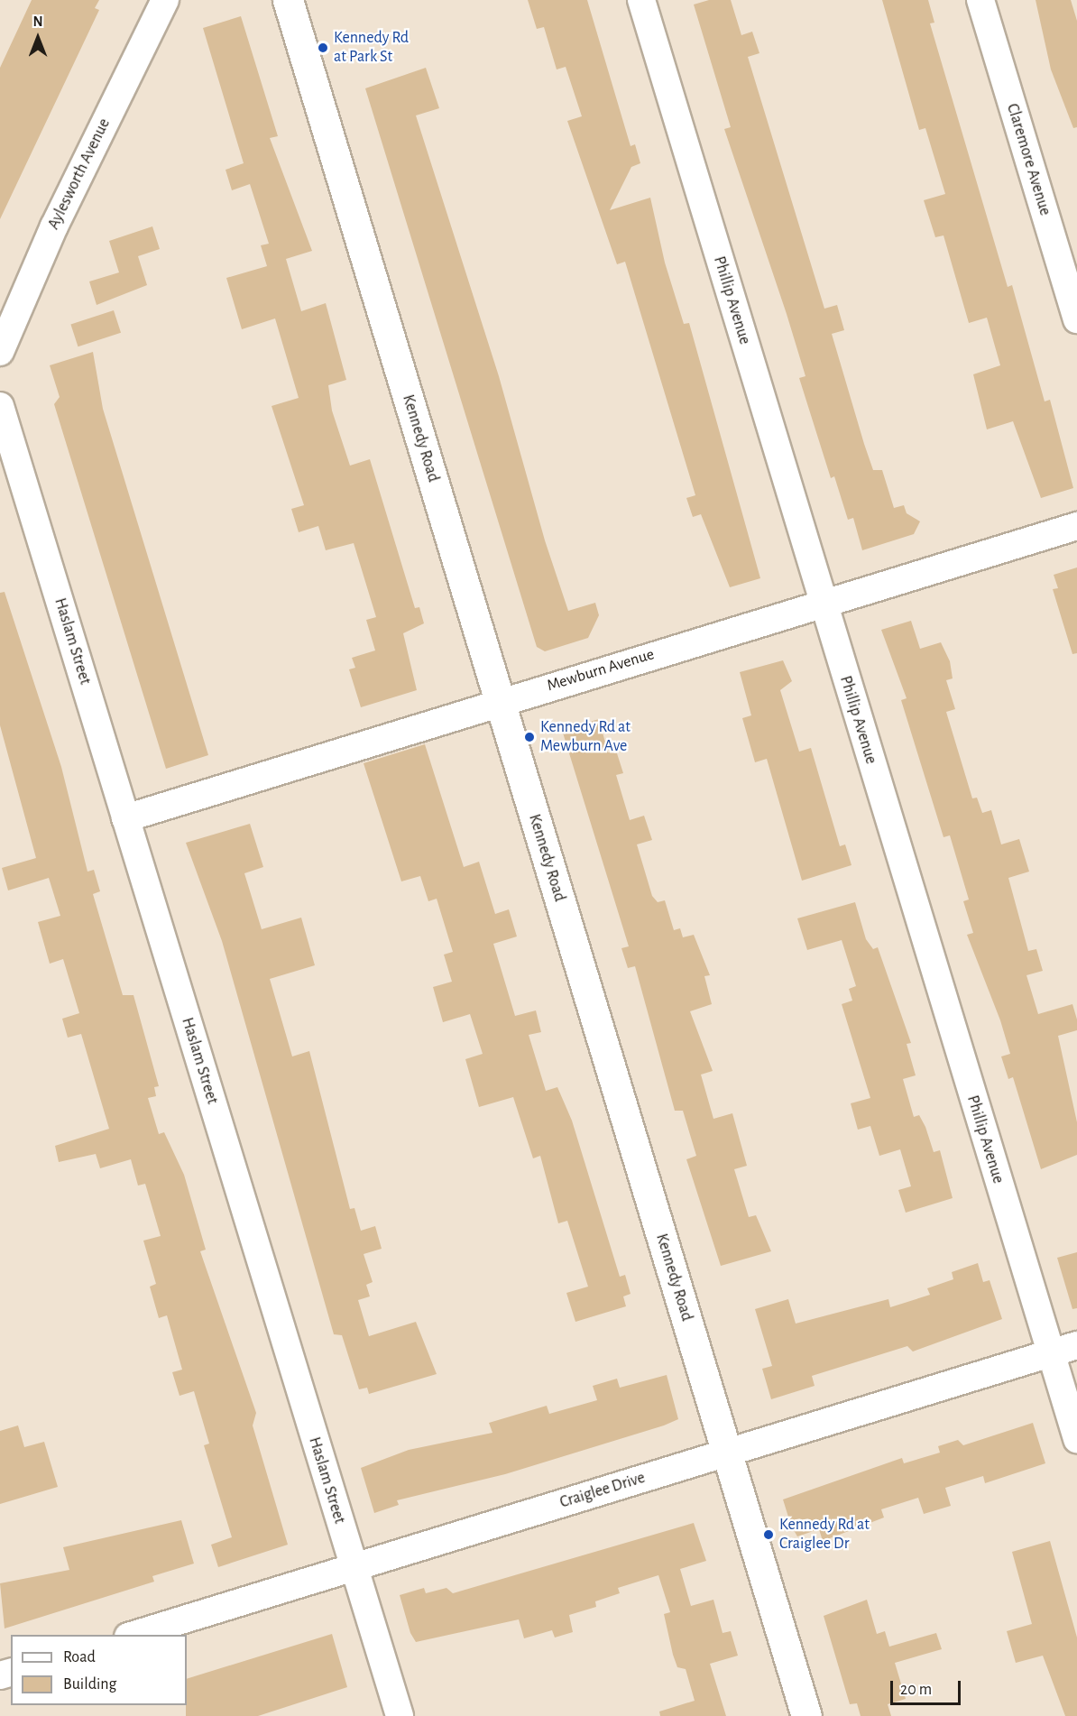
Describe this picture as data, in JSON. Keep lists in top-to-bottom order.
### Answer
{
  "streets": {
    "street": [
      "Claremore Avenue",
      "Aylesworth Avenue",
      "Phillip Avenue",
      "Kennedy Road",
      "Haslam Street",
      "Mewburn Avenue",
      "Craiglee Drive"
    ]
  },
  "crossings": [
    ["Phillip Avenue", "Mewburn Avenue"],
    ["Phillip Avenue", "Craiglee Drive"],
    ["Kennedy Road", "Mewburn Avenue"],
    ["Kennedy Road", "Craiglee Drive"],
    ["Haslam Street", "Mewburn Avenue"],
    ["Haslam Street", "Craiglee Drive"]
  ],
  "places": ["Kennedy Rd at Park St", "Kennedy Rd at Mewburn Ave", "Kennedy Rd at Craiglee Dr"],
  "legend": ["Road", "Building"],
  "scale_bar": "20 m",
  "north": "top"
}
